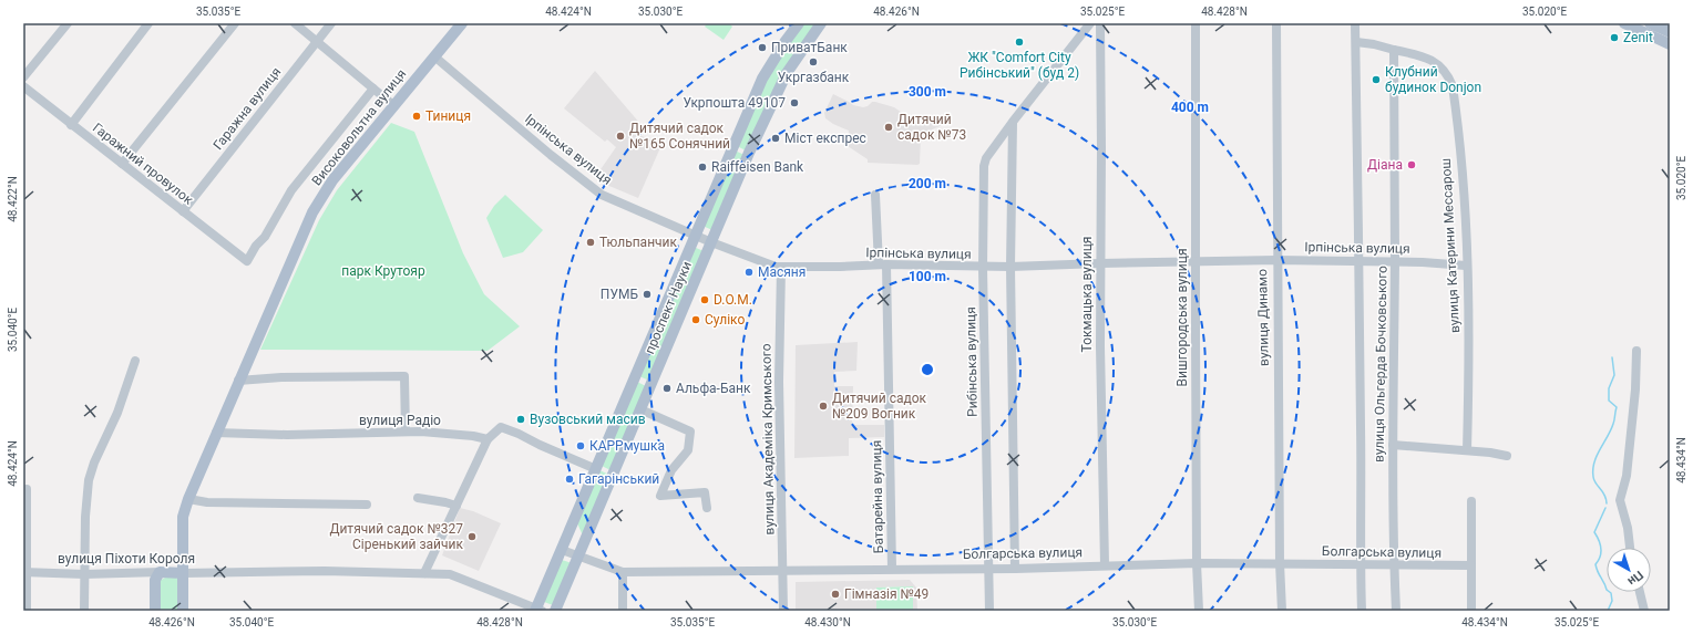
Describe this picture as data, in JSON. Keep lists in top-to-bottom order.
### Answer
{
  "streets": {
    "main road": ["Високовольтна вулиця", "проспект Науки", "вулиця Піхоти Короля"],
    "street": [
      "Гаражна вулиця",
      "Ірпінська вулиця",
      "Гаражний провулок",
      "вулиця Катерини Мессарош",
      "Токмацька вулиця",
      "Вишгородська вулиця",
      "вулиця Динамо",
      "Рибінська вулиця",
      "вулиця Ольгерда Бочковського",
      "вулиця Радіо",
      "вулиця Академіка Кримського",
      "Батарейна вулиця",
      "Болгарська вулиця"
    ]
  },
  "crossings": [
    ["Гаражна вулиця", "Гаражний провулок"],
    ["Високовольтна вулиця", "Ірпінська вулиця"],
    ["Високовольтна вулиця", "Гаражний провулок"],
    ["Високовольтна вулиця", "вулиця Радіо"],
    ["Високовольтна вулиця", "вулиця Піхоти Короля"],
    ["Ірпінська вулиця", "вулиця Катерини Мессарош"],
    ["Ірпінська вулиця", "Токмацька вулиця"],
    ["Ірпінська вулиця", "проспект Науки"],
    ["Ірпінська вулиця", "Вишгородська вулиця"],
    ["Ірпінська вулиця", "вулиця Динамо"],
    ["Ірпінська вулиця", "Рибінська вулиця"],
    ["Ірпінська вулиця", "вулиця Ольгерда Бочковського"],
    ["Ірпінська вулиця", "вулиця Академіка Кримського"],
    ["Ірпінська вулиця", "Батарейна вулиця"],
    ["вулиця Катерини Мессарош", "вулиця Ольгерда Бочковського"],
    ["Токмацька вулиця", "Болгарська вулиця"],
    ["проспект Науки", "Болгарська вулиця"],
    ["проспект Науки", "вулиця Піхоти Короля"],
    ["Вишгородська вулиця", "Болгарська вулиця"],
    ["вулиця Динамо", "Болгарська вулиця"],
    ["Рибінська вулиця", "Болгарська вулиця"],
    ["вулиця Ольгерда Бочковського", "Болгарська вулиця"],
    ["вулиця Академіка Кримського", "Болгарська вулиця"],
    ["Батарейна вулиця", "Болгарська вулиця"]
  ],
  "parks": ["парк Крутояр"],
  "places": [
    "Zenit",
    "ЖК \"Comfort City Рибінський\" (буд 2)",
    "ПриватБанк",
    "Укргазбанк",
    "Клубний будинок Donjon",
    "Укрпошта 49107",
    "Тиниця",
    "Дитячий садок №73",
    "Дитячий садок №165 Сонячний",
    "Міст експрес",
    "Діана",
    "Raiffeisen Bank",
    "Тюльпанчик",
    "Масяня",
    "ПУМБ",
    "D.O.M.",
    "Сулiко",
    "Альфа-Банк",
    "Дитячий садок №209 Вогник",
    "Вузовський масив",
    "КАРРмушка",
    "Гагарінський",
    "Дитячий садок №327 Сіренький зайчик",
    "Гімназія №49"
  ],
  "north": "bottom right",
  "coordinates": [
    "35.035°E",
    "48.424°N",
    "35.030°E",
    "48.426°N",
    "35.025°E",
    "48.428°N",
    "35.020°E",
    "48.422°N",
    "35.040°E",
    "48.434°N",
    "48.430°N"
  ],
  "rings": [
    "300 m",
    "400 m",
    "200 m",
    "100 m"
  ]
}
